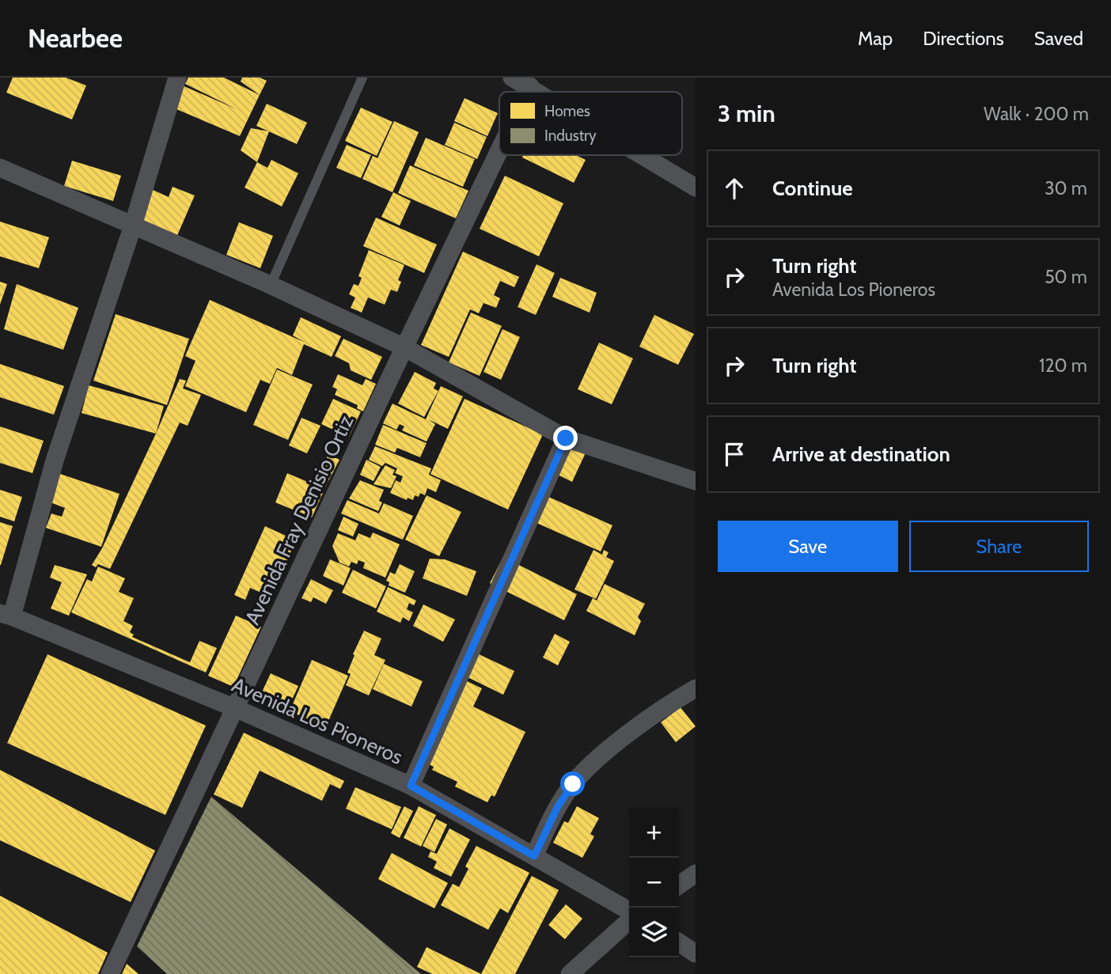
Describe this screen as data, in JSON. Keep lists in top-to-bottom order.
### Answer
{
  "streets": {
    "street": ["Avenida Fray Denisio Ortiz", "Avenida Los Pioneros"]
  },
  "crossings": [
    ["Avenida Fray Denisio Ortiz", "Avenida Los Pioneros"]
  ],
  "legend": ["Homes", "Industry"],
  "page": {
    "header": "Nearbee",
    "nav": ["Map", "Directions", "Saved"],
    "heading": ["3 min", "Walk · 200 m"],
    "list": [
      ["Continue", "30 m"],
      ["Turn right", "Avenida Los Pioneros", "50 m"],
      ["Turn right", "120 m"],
      "Arrive at destination"
    ],
    "buttons": ["Save", "Share"],
    "map_buttons": ["+", "−"]
  }
}
